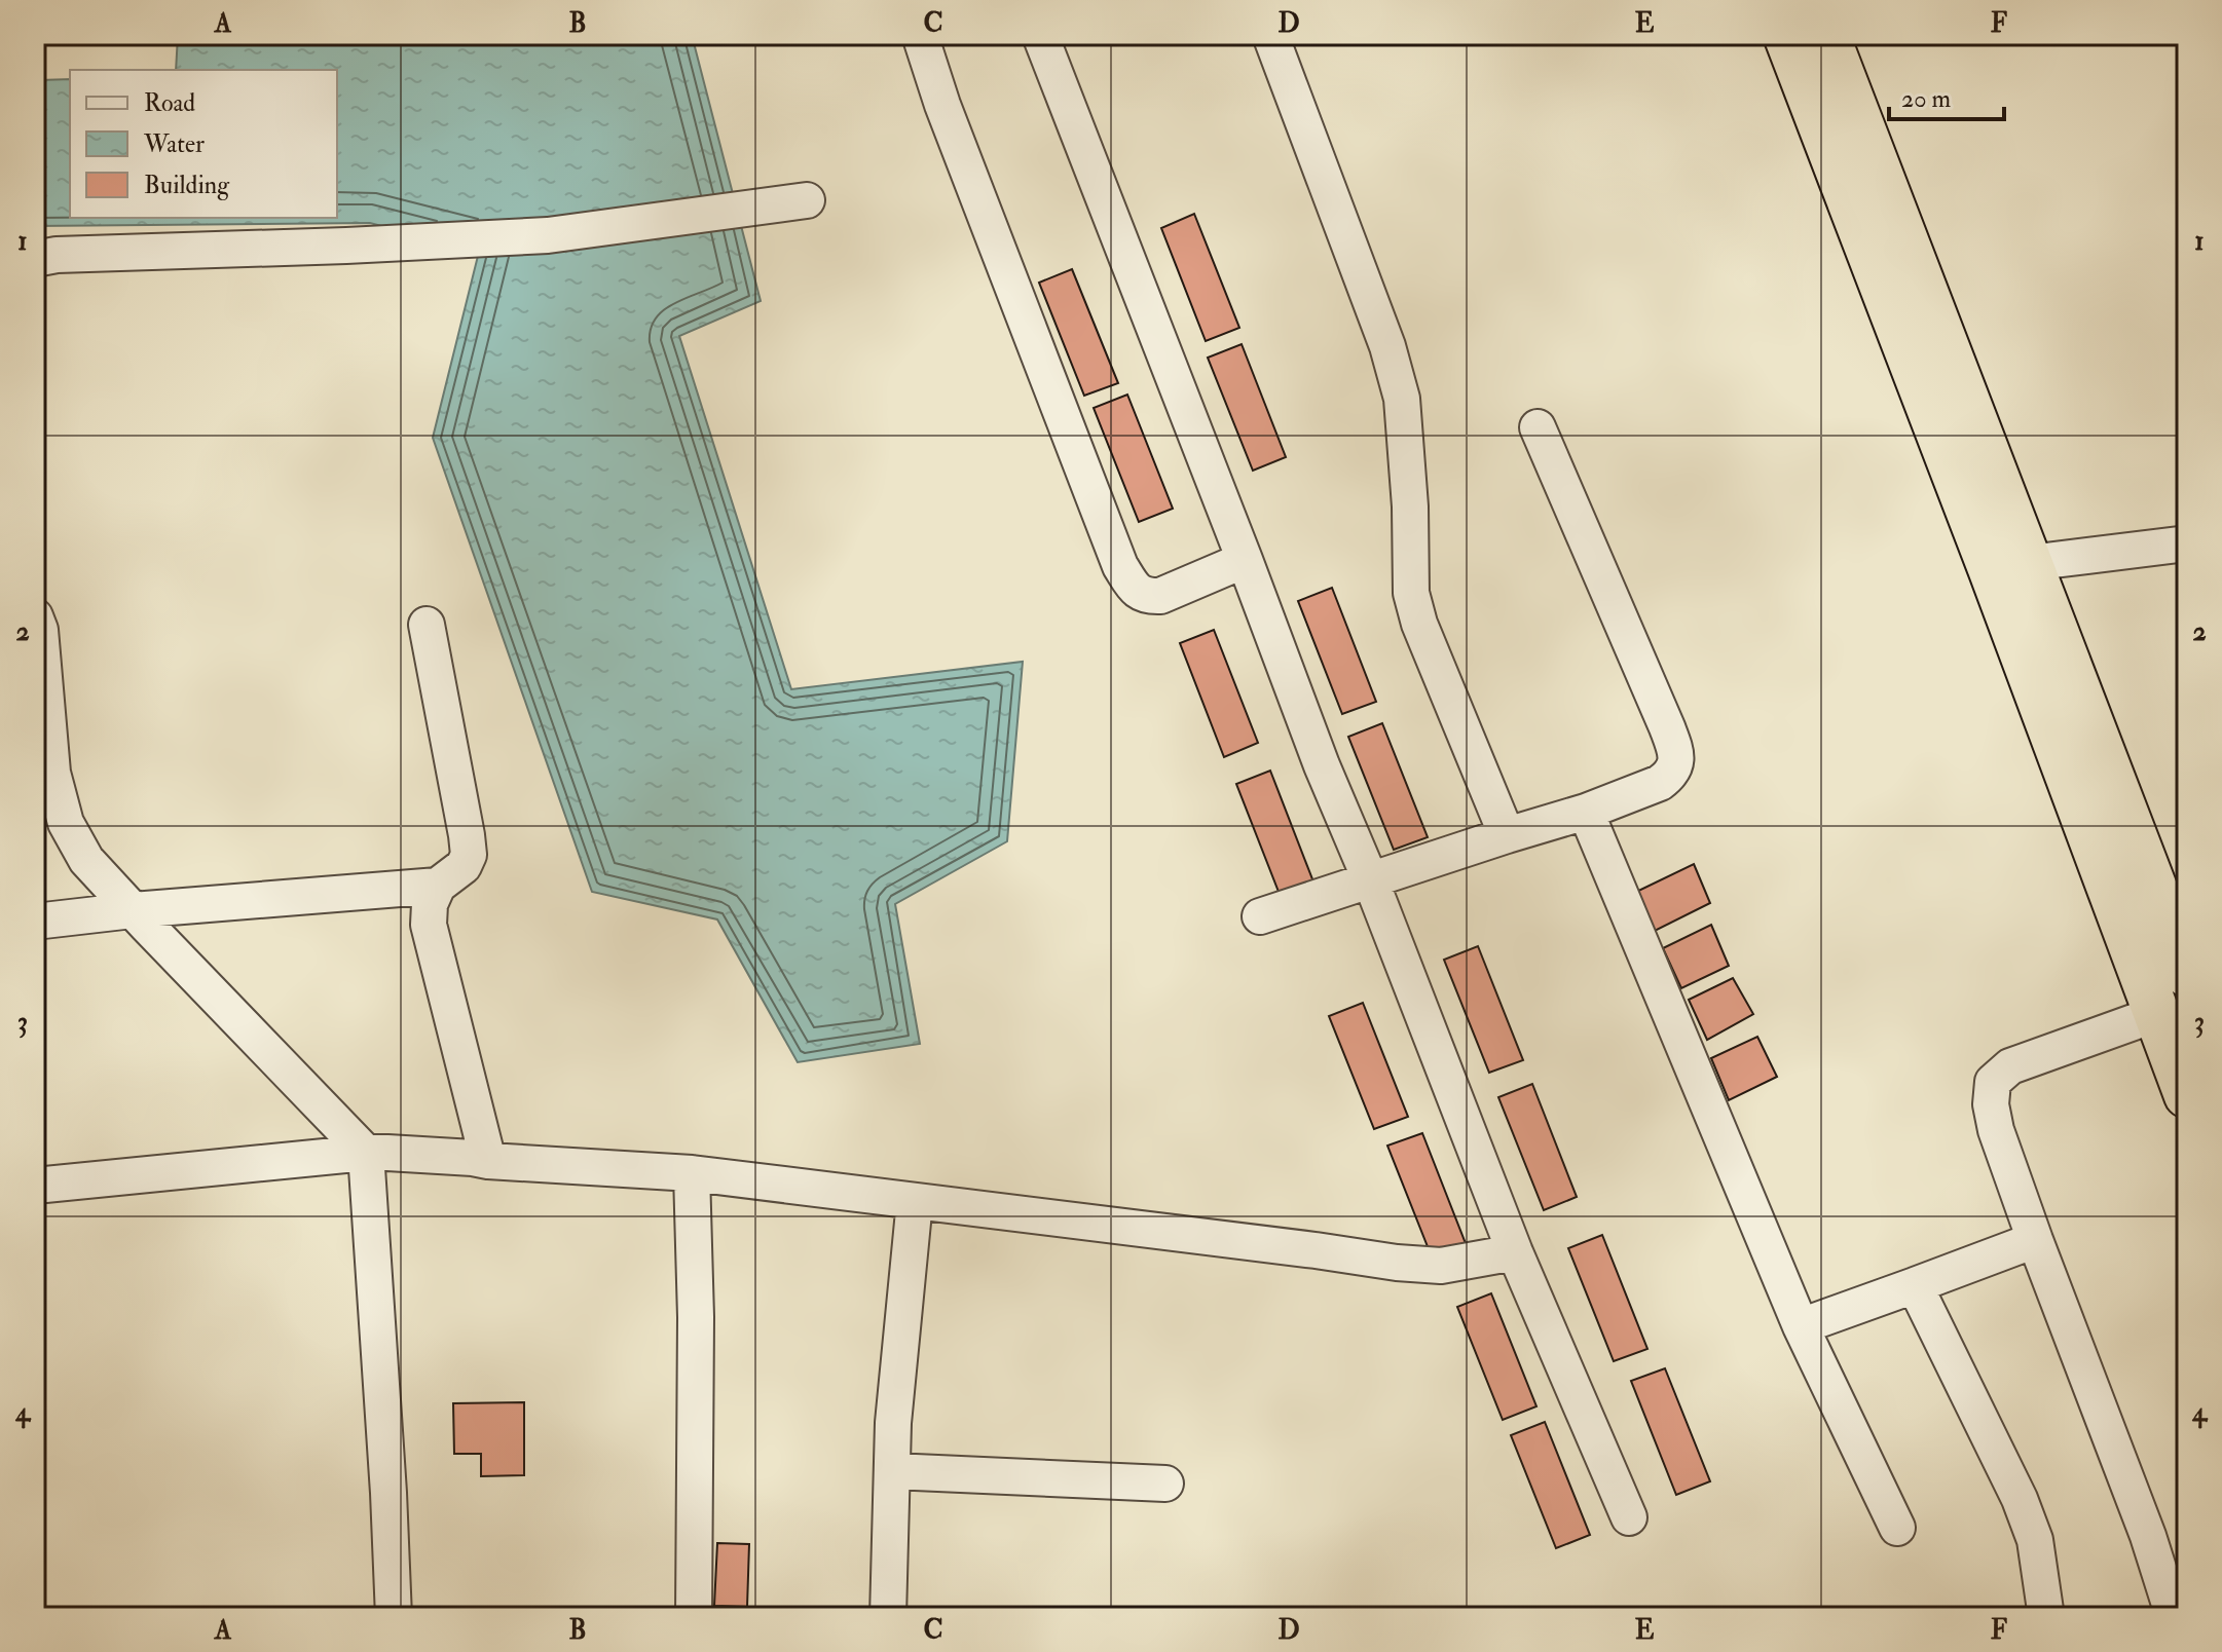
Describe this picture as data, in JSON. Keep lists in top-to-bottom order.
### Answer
{
  "legend": ["Road", "Water", "Building"],
  "scale_bar": "20 m",
  "grid": {
    "columns": [
      "A",
      "B",
      "C",
      "D",
      "E",
      "F"
    ],
    "rows": [
      "1",
      "2",
      "3",
      "4"
    ]
  }
}
